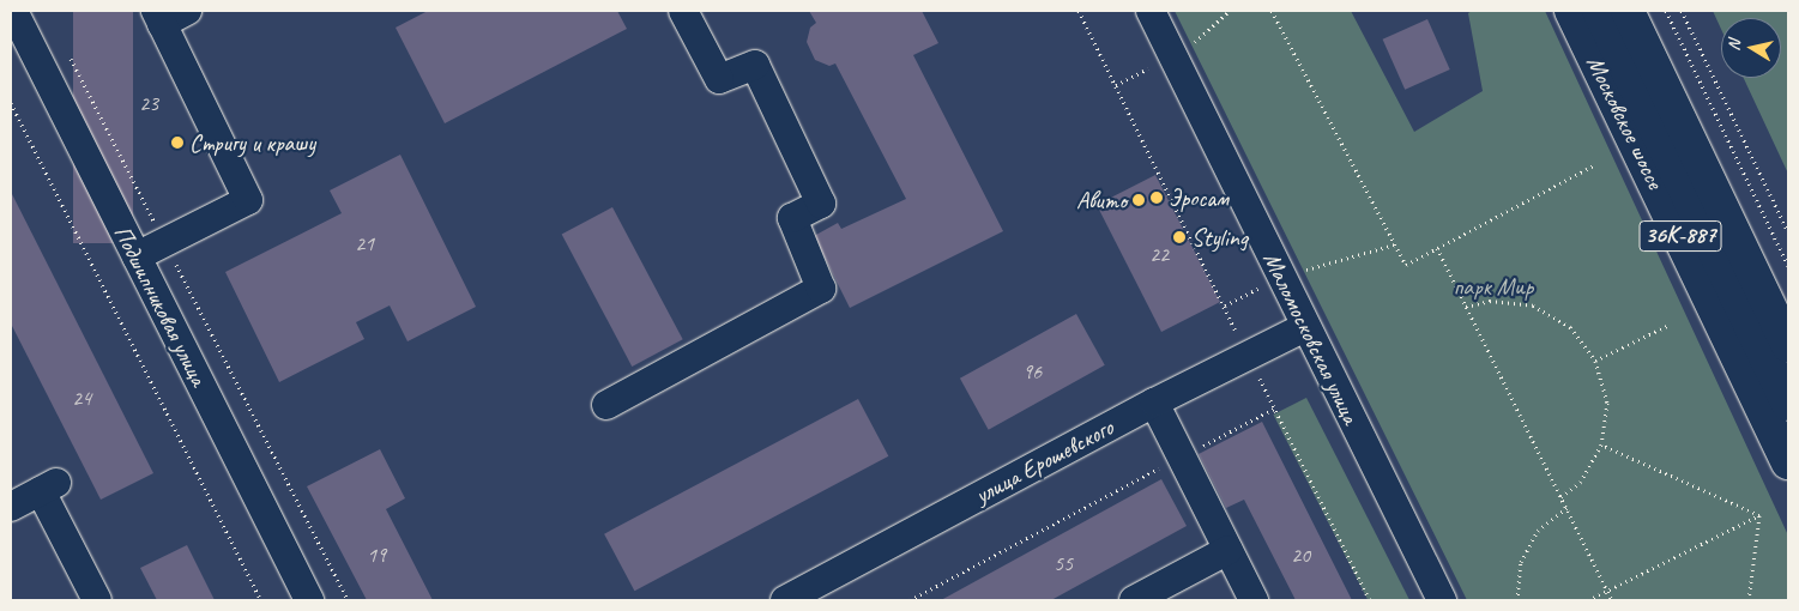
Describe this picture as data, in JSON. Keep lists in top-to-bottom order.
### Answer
{
  "streets": {
    "main road": ["Московское шоссе", "36К-887"],
    "street": ["Подшипниковая улица", "Маломосковская улица", "улица Ерошевского"]
  },
  "crossings": [
    ["Маломосковская улица", "улица Ерошевского"]
  ],
  "parks": ["парк Мир"],
  "places": [
    "Стригу и крашу",
    "Эросам",
    "Авито",
    "Styling"
  ],
  "house_numbers": [
    "23",
    "21",
    "22",
    "96",
    "24",
    "19",
    "20",
    "55"
  ],
  "north": "left"
}
